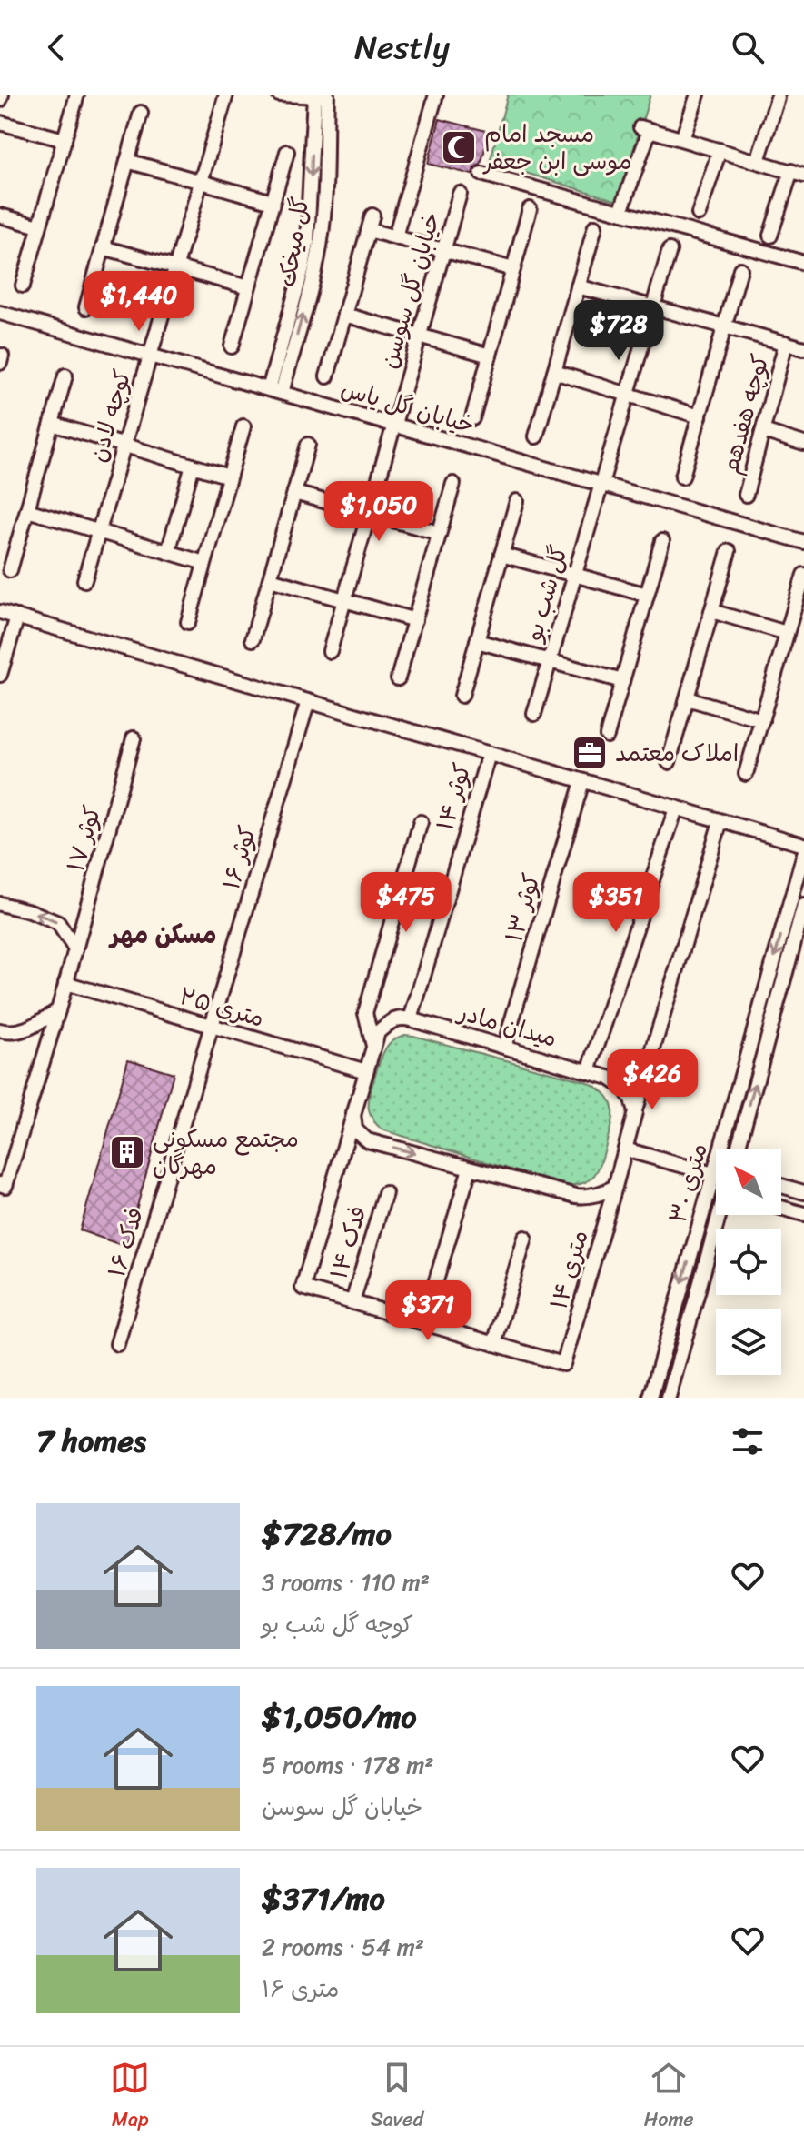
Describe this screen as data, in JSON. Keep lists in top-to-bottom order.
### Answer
{
  "streets": {
    "street": [
      "گل میخک",
      "خیابان گل سوسن",
      "خیابان گل یاس",
      "کوچه هفدهم",
      "کوچه لادن",
      "گل شب بو",
      "کوثر ۱۴",
      "کوثر ۱۷",
      "کوثر ۱۶",
      "کوثر ۱۳",
      "۲۵ متری",
      "میدان مادر",
      "۳۰ متری",
      "فدک ۱۶",
      "فدک ۱۴",
      "۱۴ متری"
    ]
  },
  "crossings": [
    ["گل میخک", "خیابان گل یاس"],
    ["خیابان گل سوسن", "خیابان گل یاس"],
    ["خیابان گل یاس", "کوچه لادن"],
    ["خیابان گل یاس", "گل شب بو"],
    ["کوثر ۱۴", "میدان مادر"],
    ["کوثر ۱۷", "۲۵ متری"],
    ["کوثر ۱۶", "۲۵ متری"],
    ["کوثر ۱۶", "فدک ۱۶"],
    ["کوثر ۱۳", "میدان مادر"],
    ["۲۵ متری", "فدک ۱۶"]
  ],
  "districts": ["مسکن مهر"],
  "places": {
    "mosque": ["مسجد امام موسی ابن جعفر"],
    "office": ["املاک معتمد"],
    "building": ["مجتمع مسکونی مهرگان"]
  },
  "north": "top left",
  "page": {
    "header": "Nestly",
    "price": [
      "$1,440",
      "$728",
      "$1,050",
      "$475",
      "$351",
      "$426",
      "$371"
    ],
    "heading": "7 homes",
    "list": [
      {
        "name": "$728/mo",
        "note": "3 rooms · 110 m² · کوچه گل شب بو"
      },
      {
        "name": "$1,050/mo",
        "note": "5 rooms · 178 m² · خیابان گل سوسن"
      },
      {
        "name": "$371/mo",
        "note": "2 rooms · 54 m² · ۱۶ متری"
      }
    ],
    "tabs": ["Map", "Saved", "Home"]
  }
}
